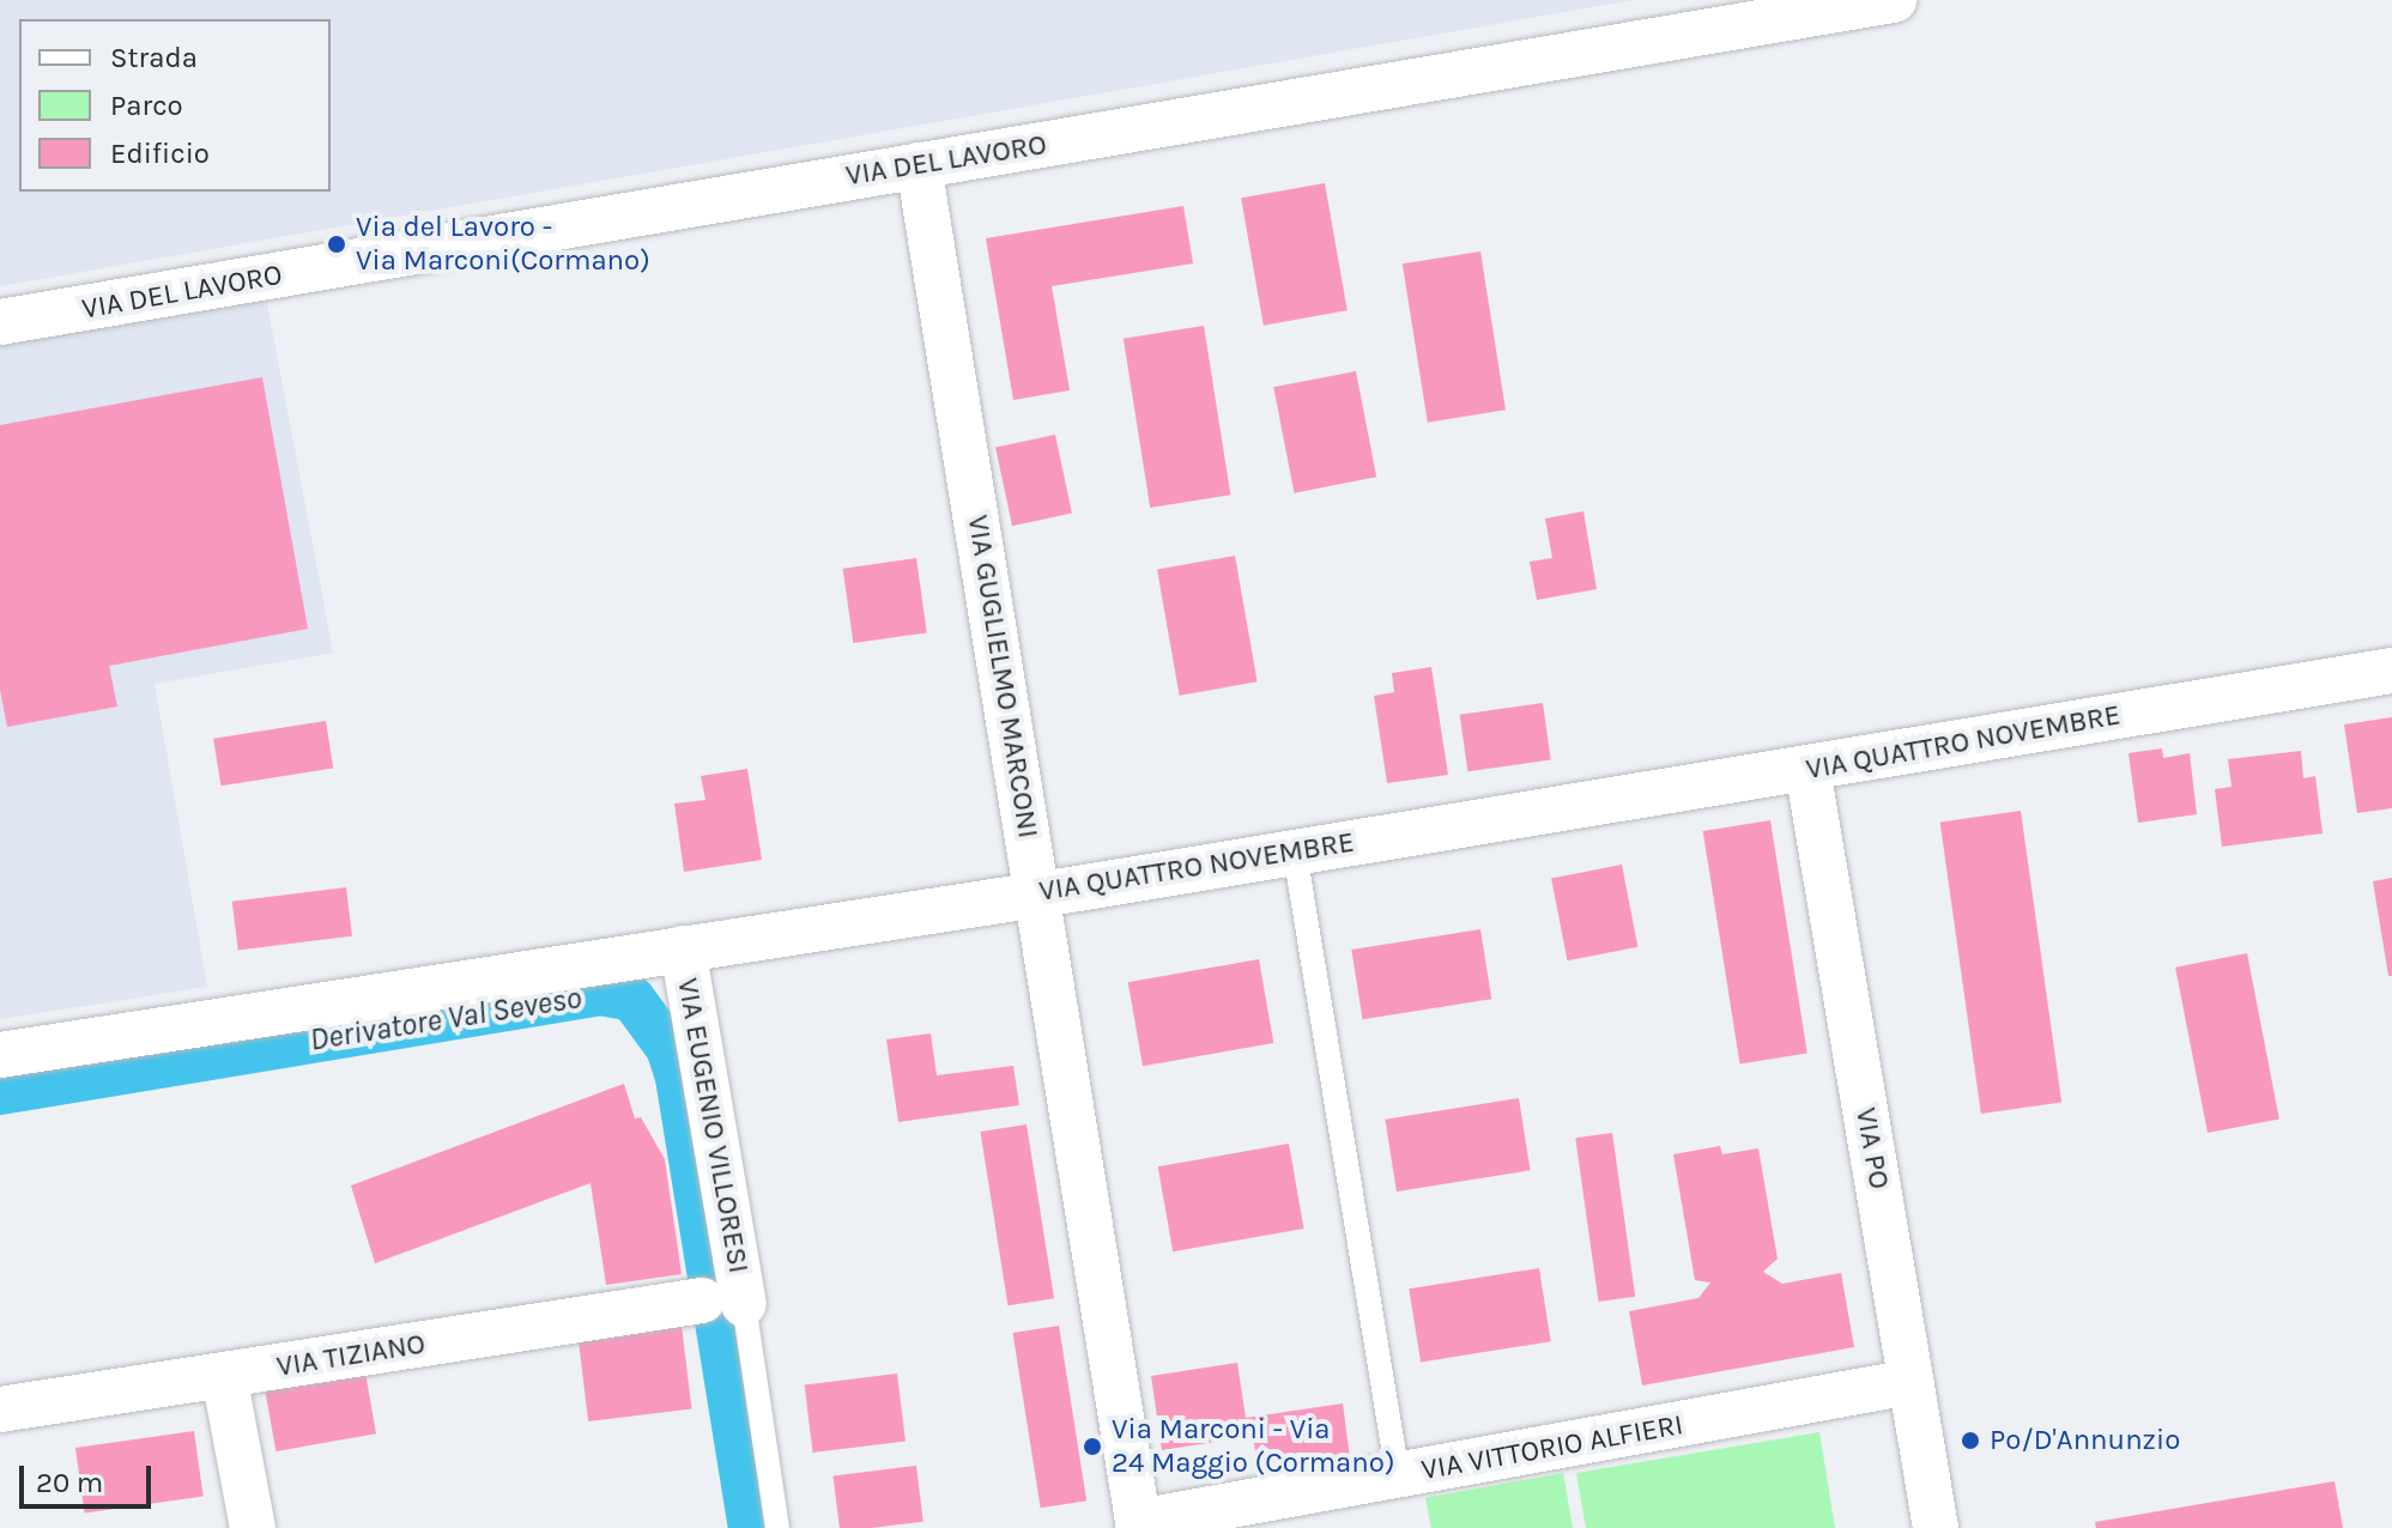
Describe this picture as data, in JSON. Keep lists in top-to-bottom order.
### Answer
{
  "streets": {
    "street": [
      "VIA DEL LAVORO",
      "VIA GUGLIELMO MARCONI",
      "VIA QUATTRO NOVEMBRE",
      "VIA EUGENIO VILLORESI",
      "VIA PO",
      "VIA TIZIANO",
      "VIA VITTORIO ALFIERI"
    ]
  },
  "crossings": [
    ["VIA DEL LAVORO", "VIA GUGLIELMO MARCONI"],
    ["VIA GUGLIELMO MARCONI", "VIA QUATTRO NOVEMBRE"],
    ["VIA GUGLIELMO MARCONI", "VIA VITTORIO ALFIERI"],
    ["VIA QUATTRO NOVEMBRE", "VIA EUGENIO VILLORESI"],
    ["VIA QUATTRO NOVEMBRE", "VIA PO"],
    ["VIA EUGENIO VILLORESI", "VIA TIZIANO"],
    ["VIA PO", "VIA VITTORIO ALFIERI"]
  ],
  "water": ["Derivatore Val Seveso"],
  "places": ["Via del Lavoro - Via Marconi(Cormano)", "Po/D'Annunzio", "Via Marconi - Via 24 Maggio (Cormano)"],
  "legend": ["Strada", "Parco", "Edificio"],
  "scale_bar": "20 m"
}
